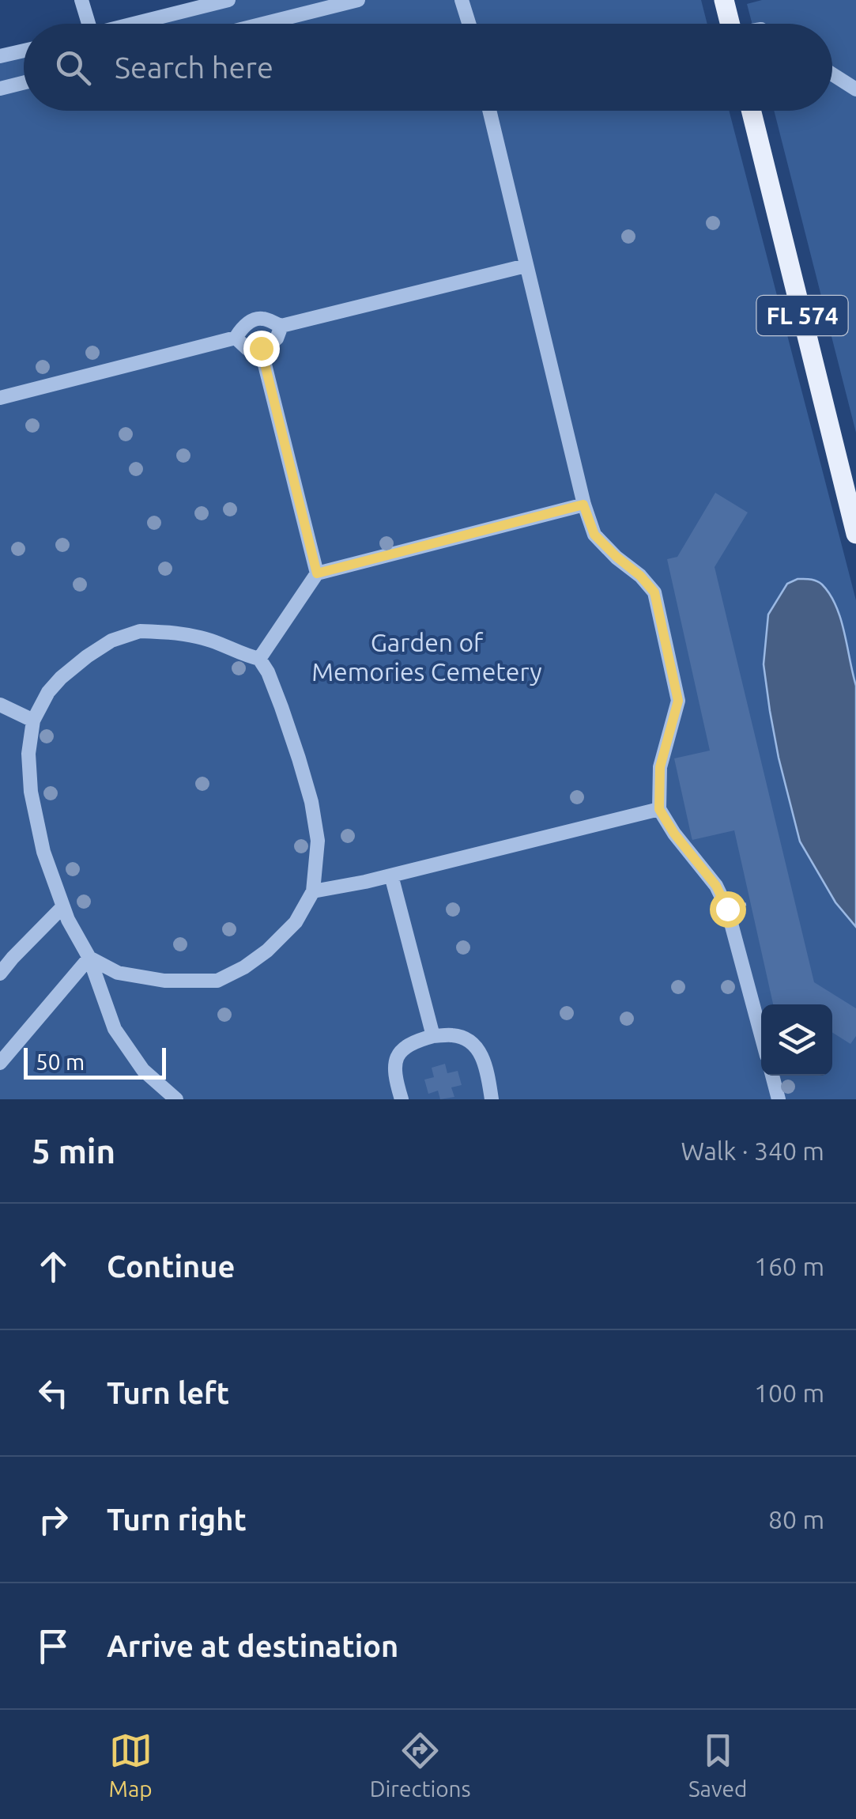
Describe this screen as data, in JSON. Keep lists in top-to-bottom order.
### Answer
{
  "streets": {
    "main road": ["FL 574"]
  },
  "parks": ["Garden of Memories Cemetery"],
  "scale_bar": "50 m",
  "page": {
    "search": "Search here",
    "scale": "50 m",
    "heading": ["5 min", "Walk · 340 m"],
    "list": [
      ["Continue", "160 m"],
      ["Turn left", "100 m"],
      ["Turn right", "80 m"],
      "Arrive at destination"
    ],
    "nav": ["Map", "Directions", "Saved"]
  }
}
